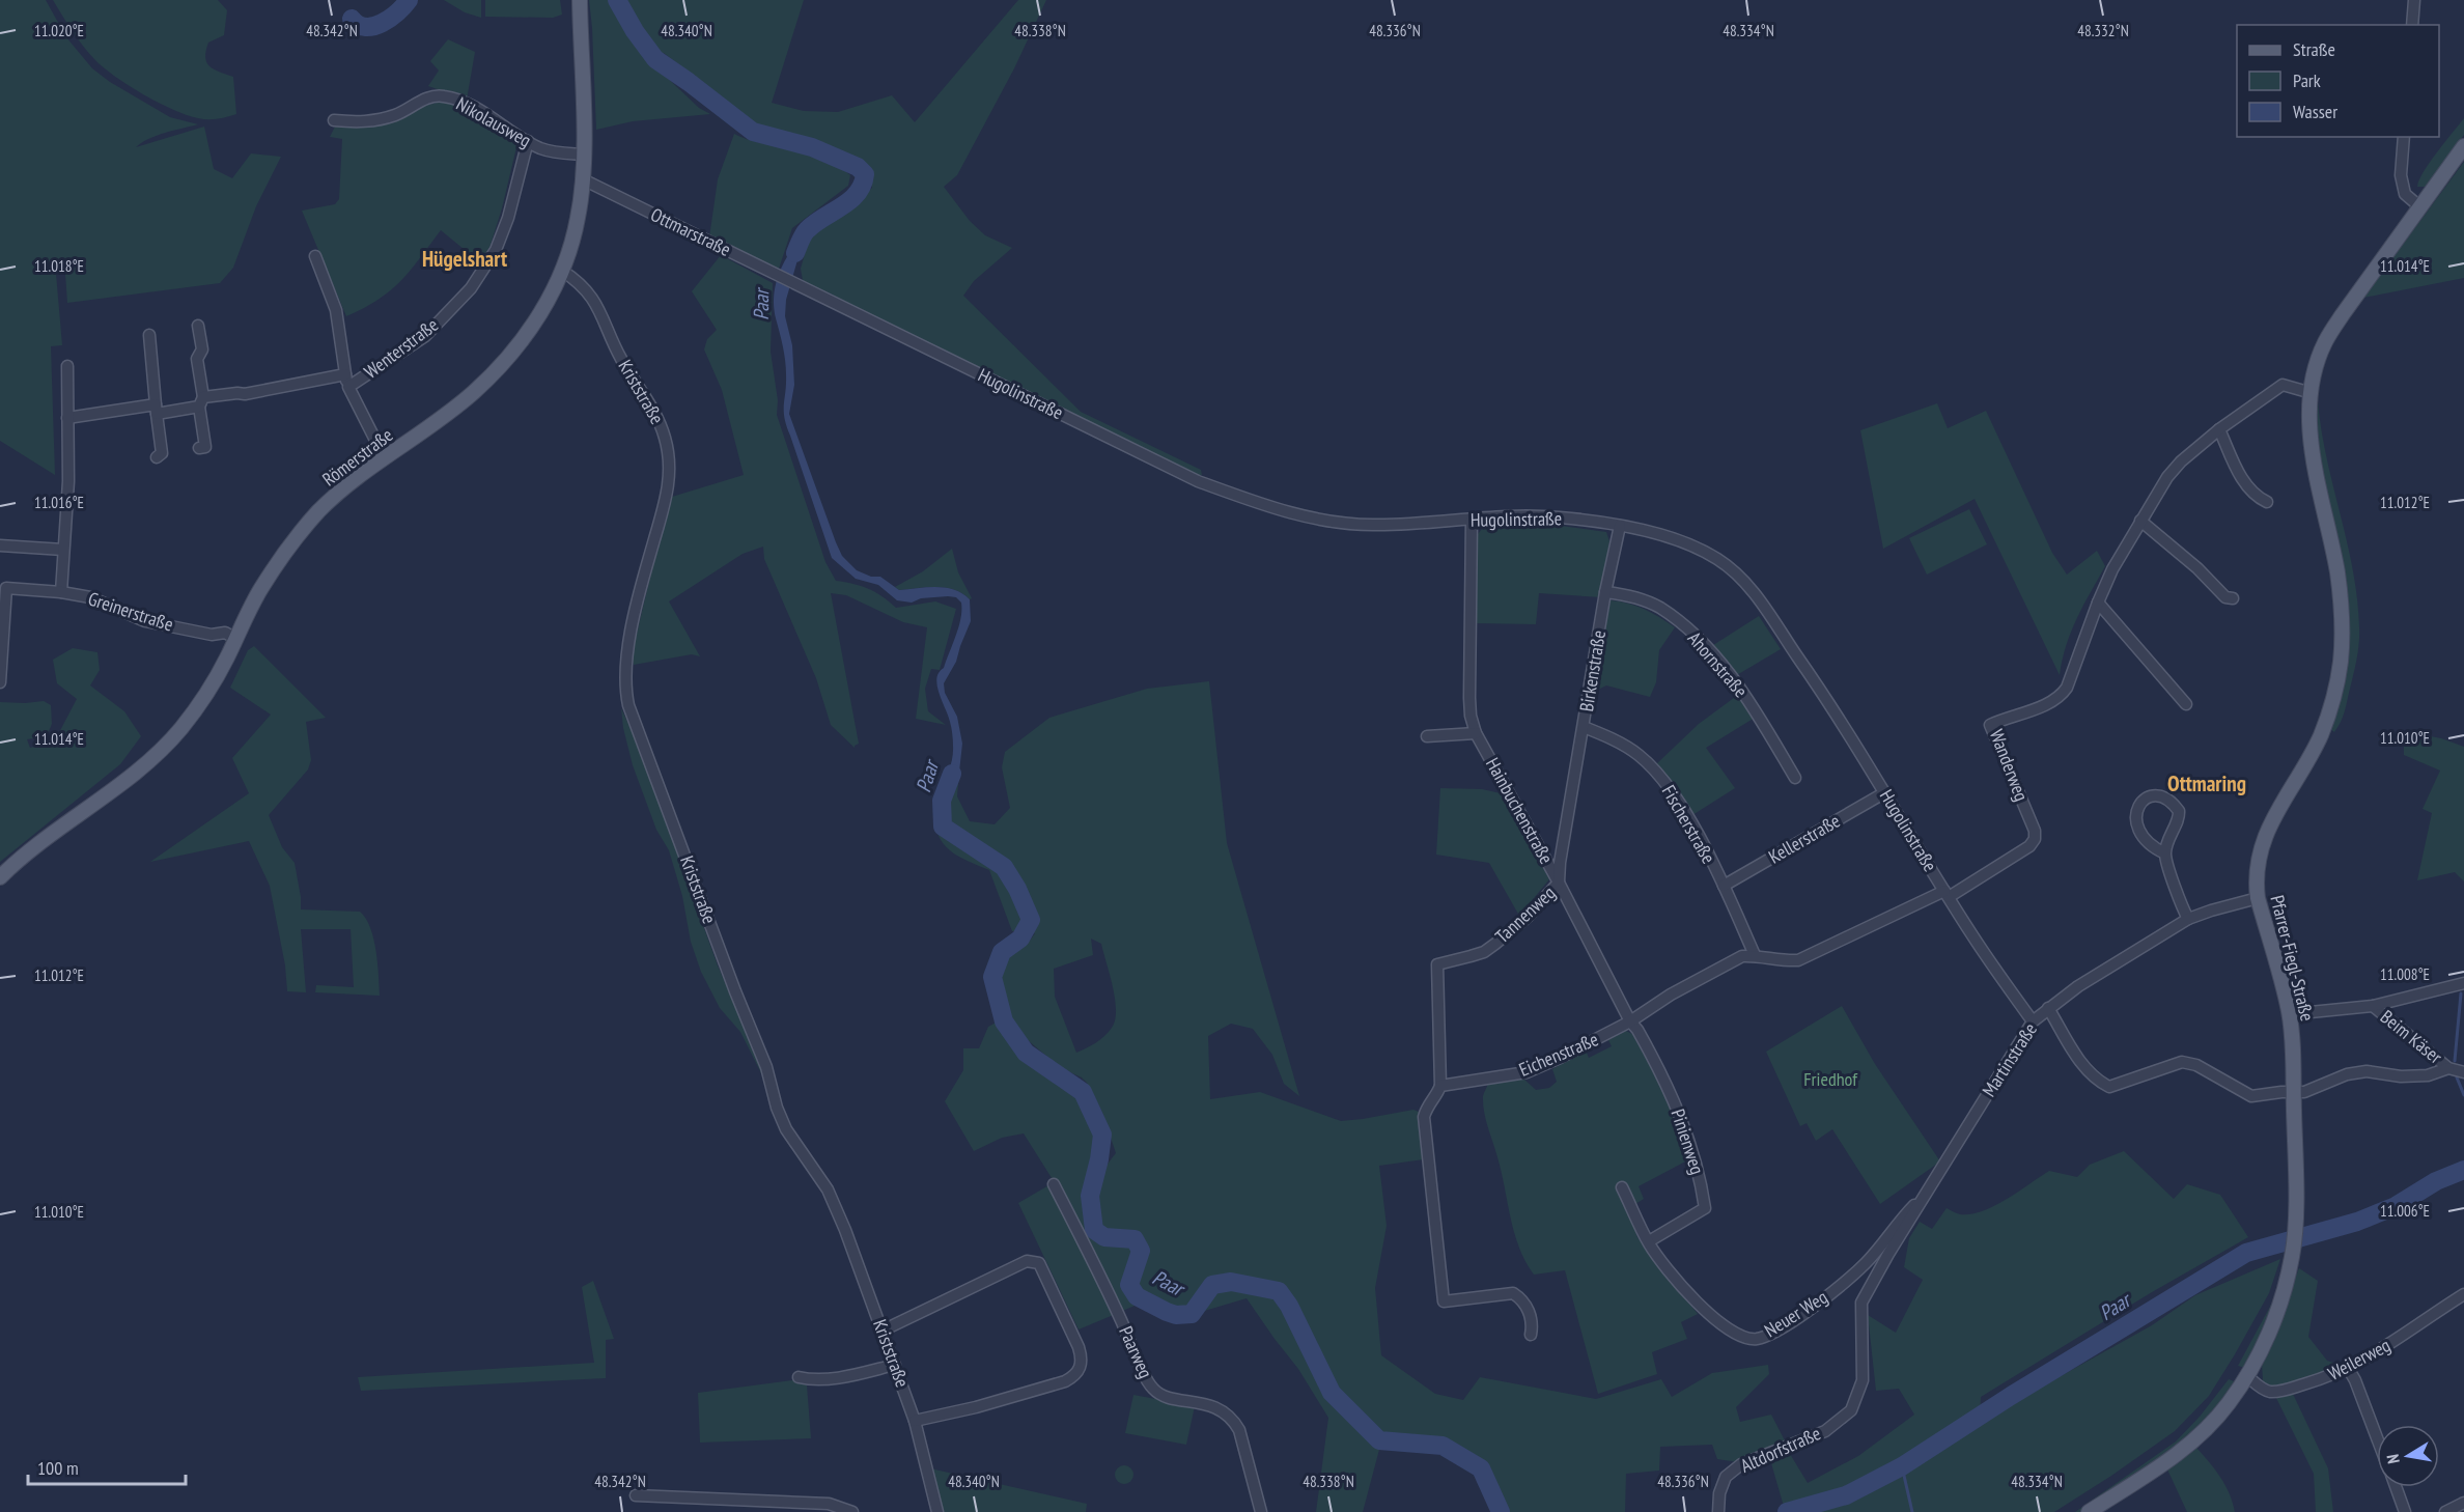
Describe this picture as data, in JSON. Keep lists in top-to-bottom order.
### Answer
{
  "streets": {
    "main road": ["Römerstraße", "Pfarrer-Fiegl-Straße"],
    "street": [
      "Nikolausweg",
      "Ottmarstraße",
      "Wenterstraße",
      "Kriststraße",
      "Hugolinstraße",
      "Greinerstraße",
      "Ahornstraße",
      "Birkenstraße",
      "Wanderweg",
      "Hainbuchenstraße",
      "Fischerstraße",
      "Kellerstraße",
      "Tannenweg",
      "Beim Käser",
      "Eichenstraße",
      "Martinstraße",
      "Pinienweg",
      "Neuer Weg",
      "Paarweg",
      "Weilerweg",
      "Altdorfstraße"
    ]
  },
  "crossings": [
    ["Nikolausweg", "Wenterstraße"],
    ["Nikolausweg", "Römerstraße"],
    ["Ottmarstraße", "Hugolinstraße"],
    ["Ottmarstraße", "Römerstraße"],
    ["Wenterstraße", "Römerstraße"],
    ["Kriststraße", "Römerstraße"],
    ["Hugolinstraße", "Birkenstraße"],
    ["Hugolinstraße", "Wanderweg"],
    ["Hugolinstraße", "Hainbuchenstraße"],
    ["Hugolinstraße", "Kellerstraße"],
    ["Hugolinstraße", "Eichenstraße"],
    ["Hugolinstraße", "Martinstraße"],
    ["Römerstraße", "Greinerstraße"],
    ["Ahornstraße", "Birkenstraße"],
    ["Birkenstraße", "Fischerstraße"],
    ["Birkenstraße", "Tannenweg"],
    ["Wanderweg", "Pfarrer-Fiegl-Straße"],
    ["Wanderweg", "Eichenstraße"],
    ["Hainbuchenstraße", "Tannenweg"],
    ["Hainbuchenstraße", "Eichenstraße"],
    ["Hainbuchenstraße", "Pinienweg"],
    ["Fischerstraße", "Kellerstraße"],
    ["Fischerstraße", "Eichenstraße"],
    ["Tannenweg", "Eichenstraße"],
    ["Pfarrer-Fiegl-Straße", "Beim Käser"],
    ["Pfarrer-Fiegl-Straße", "Martinstraße"],
    ["Pfarrer-Fiegl-Straße", "Weilerweg"],
    ["Beim Käser", "Martinstraße"],
    ["Eichenstraße", "Pinienweg"],
    ["Martinstraße", "Neuer Weg"],
    ["Martinstraße", "Altdorfstraße"],
    ["Pinienweg", "Neuer Weg"]
  ],
  "districts": ["Hügelshart", "Ottmaring"],
  "water": ["Paar"],
  "parks": ["Friedhof"],
  "legend": ["Straße", "Park", "Wasser"],
  "scale_bar": "100 m",
  "north": "left",
  "coordinates": [
    "11.020°E",
    "48.342°N",
    "48.340°N",
    "48.338°N",
    "48.336°N",
    "48.334°N",
    "48.332°N",
    "11.014°E",
    "11.018°E",
    "11.012°E",
    "11.016°E",
    "11.010°E",
    "11.008°E",
    "11.006°E"
  ]
}
